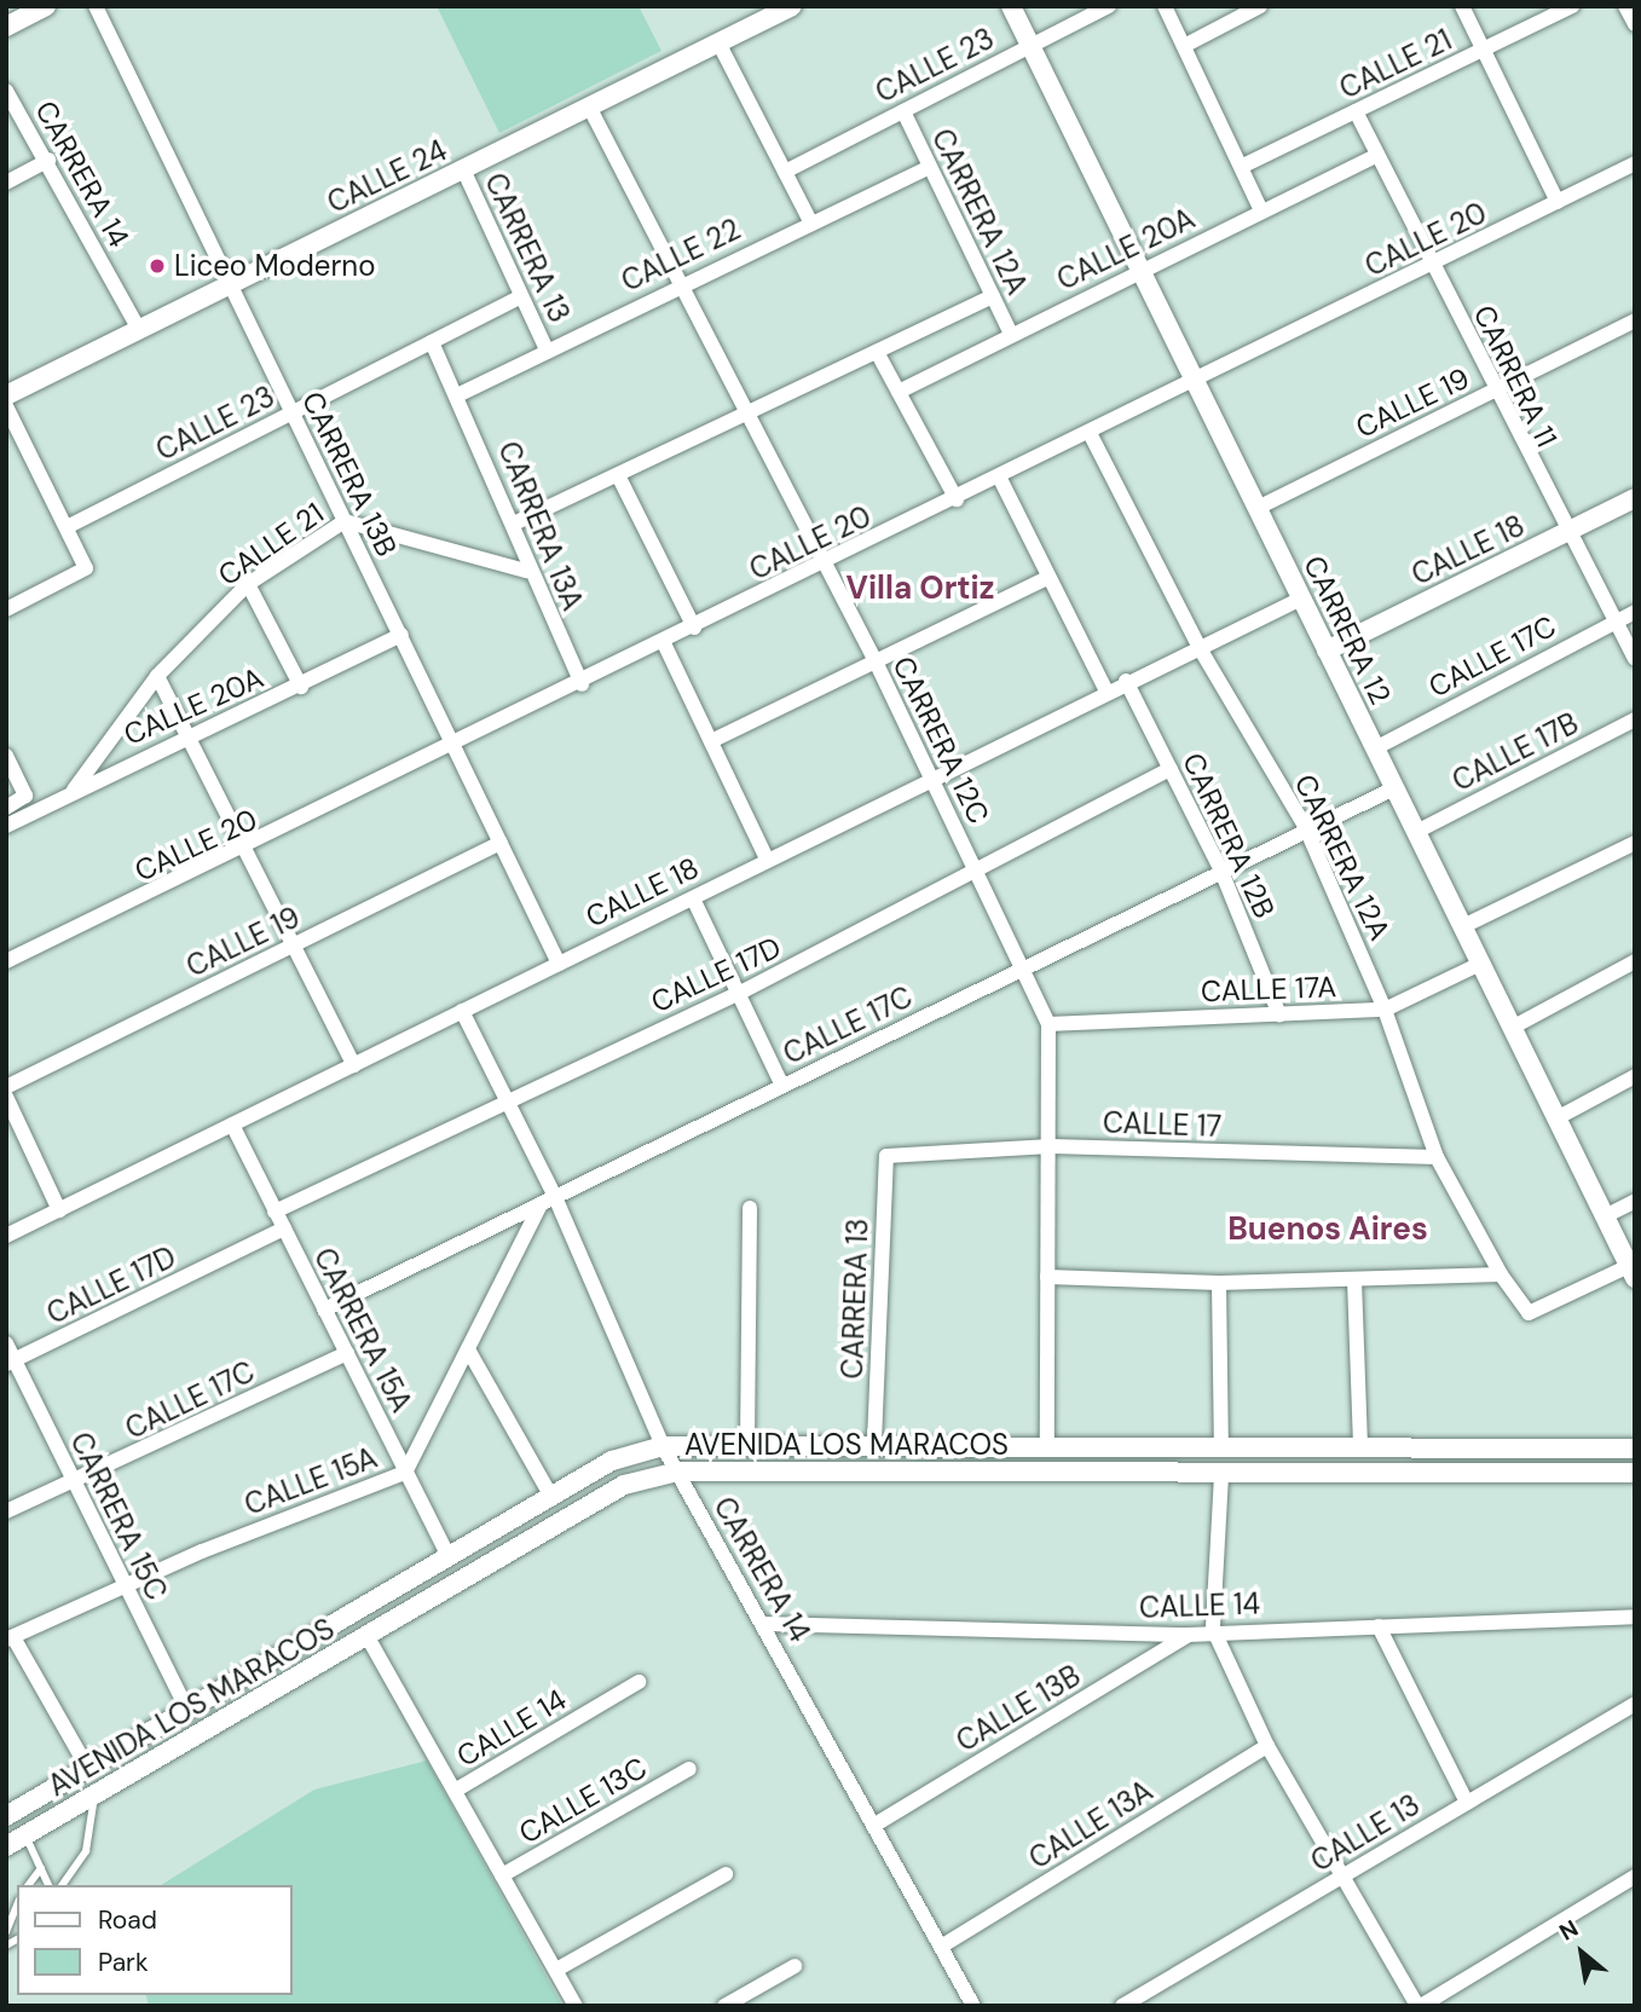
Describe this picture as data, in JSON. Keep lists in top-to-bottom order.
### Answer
{
  "streets": {
    "street": [
      "CALLE 21",
      "CALLE 23",
      "CARRERA 14",
      "CALLE 24",
      "CARRERA 12A",
      "CALLE 20",
      "CARRERA 13",
      "CALLE 20A",
      "CALLE 22",
      "CARRERA 11",
      "CALLE 19",
      "CARRERA 13B",
      "CARRERA 13A",
      "CALLE 18",
      "CARRERA 12",
      "CALLE 17C",
      "CARRERA 12C",
      "CALLE 17B",
      "CARRERA 12B",
      "CALLE 17D",
      "CALLE 17A",
      "CALLE 17",
      "CARRERA 15A",
      "AVENIDA LOS MARACOS",
      "CALLE 15A",
      "CARRERA 15C",
      "CALLE 14",
      "CALLE 13B",
      "CALLE 13C",
      "CALLE 13A",
      "CALLE 13"
    ]
  },
  "crossings": [
    ["CALLE 21", "CALLE 20A"],
    ["CALLE 21", "CARRERA 11"],
    ["CALLE 21", "CARRERA 13B"],
    ["CALLE 21", "CARRERA 13A"],
    ["CALLE 23", "CARRERA 12A"],
    ["CALLE 23", "CARRERA 13"],
    ["CALLE 23", "CARRERA 13B"],
    ["CALLE 23", "CARRERA 13A"],
    ["CALLE 23", "CARRERA 12"],
    ["CARRERA 14", "CALLE 24"],
    ["CARRERA 14", "CALLE 18"],
    ["CARRERA 14", "CALLE 17C"],
    ["CARRERA 14", "CALLE 17D"],
    ["CARRERA 14", "AVENIDA LOS MARACOS"],
    ["CARRERA 14", "CALLE 14"],
    ["CARRERA 14", "CALLE 13B"],
    ["CARRERA 14", "CALLE 13A"],
    ["CALLE 24", "CARRERA 13"],
    ["CALLE 24", "CARRERA 13B"],
    ["CALLE 24", "CARRERA 12C"],
    ["CARRERA 12A", "CALLE 20"],
    ["CARRERA 12A", "CALLE 20A"],
    ["CARRERA 12A", "CALLE 22"],
    ["CARRERA 12A", "CALLE 18"],
    ["CARRERA 12A", "CARRERA 12"],
    ["CARRERA 12A", "CALLE 17C"],
    ["CARRERA 12A", "CALLE 17A"],
    ["CARRERA 12A", "CALLE 17"],
    ["CALLE 20", "CARRERA 11"],
    ["CALLE 20", "CARRERA 13B"],
    ["CALLE 20", "CARRERA 13A"],
    ["CALLE 20", "CARRERA 12"],
    ["CALLE 20", "CARRERA 12C"],
    ["CARRERA 13", "CALLE 22"],
    ["CARRERA 13", "CALLE 17"],
    ["CARRERA 13", "AVENIDA LOS MARACOS"],
    ["CALLE 20A", "CARRERA 11"],
    ["CALLE 20A", "CARRERA 13B"],
    ["CALLE 20A", "CARRERA 12"],
    ["CALLE 22", "CARRERA 13A"],
    ["CALLE 22", "CARRERA 12C"],
    ["CARRERA 11", "CALLE 19"],
    ["CARRERA 11", "CALLE 18"],
    ["CARRERA 11", "CALLE 17C"],
    ["CALLE 19", "CARRERA 13B"],
    ["CALLE 19", "CARRERA 12"],
    ["CARRERA 13B", "CALLE 18"],
    ["CALLE 18", "CARRERA 12"],
    ["CALLE 18", "CARRERA 12C"],
    ["CALLE 18", "CARRERA 12B"],
    ["CALLE 18", "CARRERA 15A"],
    ["CARRERA 12", "CALLE 17C"],
    ["CARRERA 12", "CALLE 17B"],
    ["CARRERA 12", "CALLE 17A"],
    ["CALLE 17C", "CARRERA 12C"],
    ["CALLE 17C", "CARRERA 12B"],
    ["CALLE 17C", "CARRERA 15A"],
    ["CALLE 17C", "CALLE 15A"],
    ["CALLE 17C", "CARRERA 15C"],
    ["CARRERA 12C", "CALLE 17D"],
    ["CARRERA 12C", "CALLE 17A"],
    ["CARRERA 12C", "CALLE 17"],
    ["CARRERA 12C", "AVENIDA LOS MARACOS"],
    ["CARRERA 12B", "CALLE 17D"],
    ["CARRERA 12B", "CALLE 17A"],
    ["CALLE 17D", "CARRERA 15A"],
    ["CALLE 17D", "CARRERA 15C"],
    ["CARRERA 15A", "AVENIDA LOS MARACOS"],
    ["CARRERA 15A", "CALLE 15A"],
    ["AVENIDA LOS MARACOS", "CARRERA 15C"],
    ["CALLE 15A", "CARRERA 15C"],
    ["CALLE 14", "CALLE 13B"]
  ],
  "districts": ["Villa Ortiz", "Buenos Aires"],
  "places": ["Liceo Moderno"],
  "legend": ["Road", "Park"],
  "north": "top left"
}
